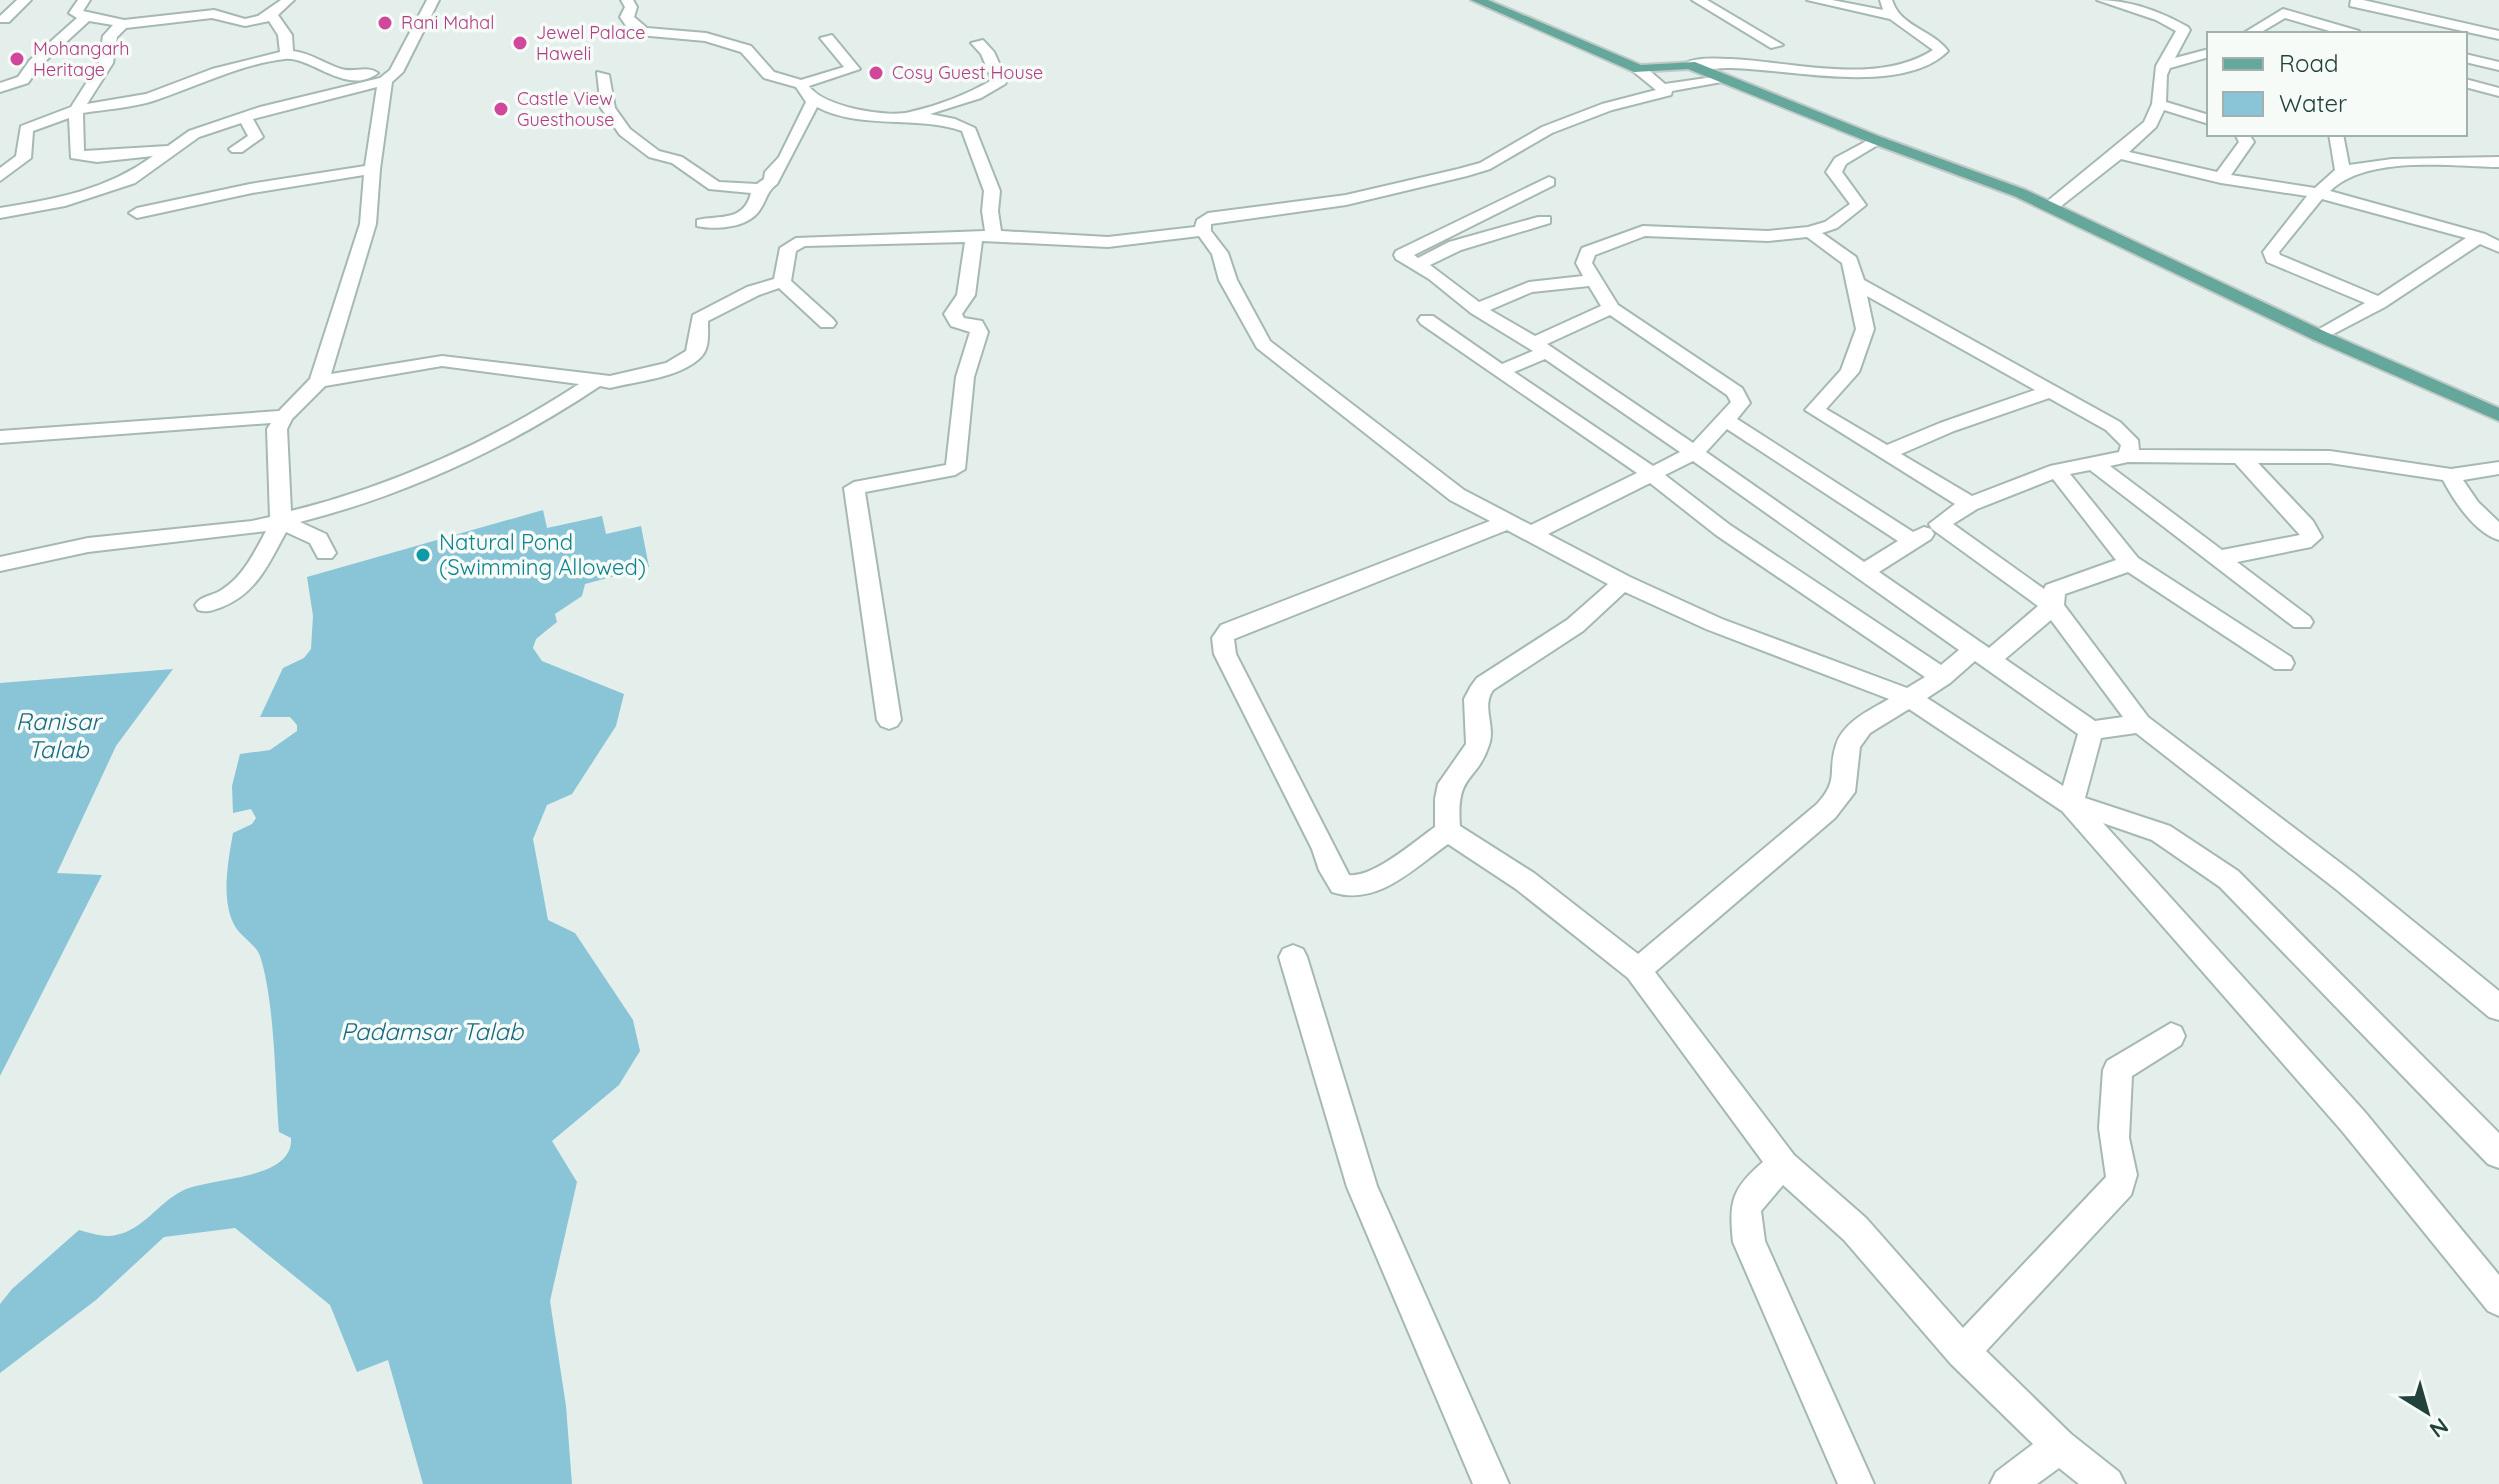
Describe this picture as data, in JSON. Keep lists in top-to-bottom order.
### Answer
{
  "water": ["Ranisar Talab", "Padamsar Talab"],
  "places": [
    "Rani Mahal",
    "Jewel Palace Haweli",
    "Mohangarh Heritage",
    "Cosy Guest House",
    "Castle View Guesthouse",
    "Natural Pond (Swimming Allowed)"
  ],
  "legend": ["Road", "Water"],
  "north": "bottom right"
}
